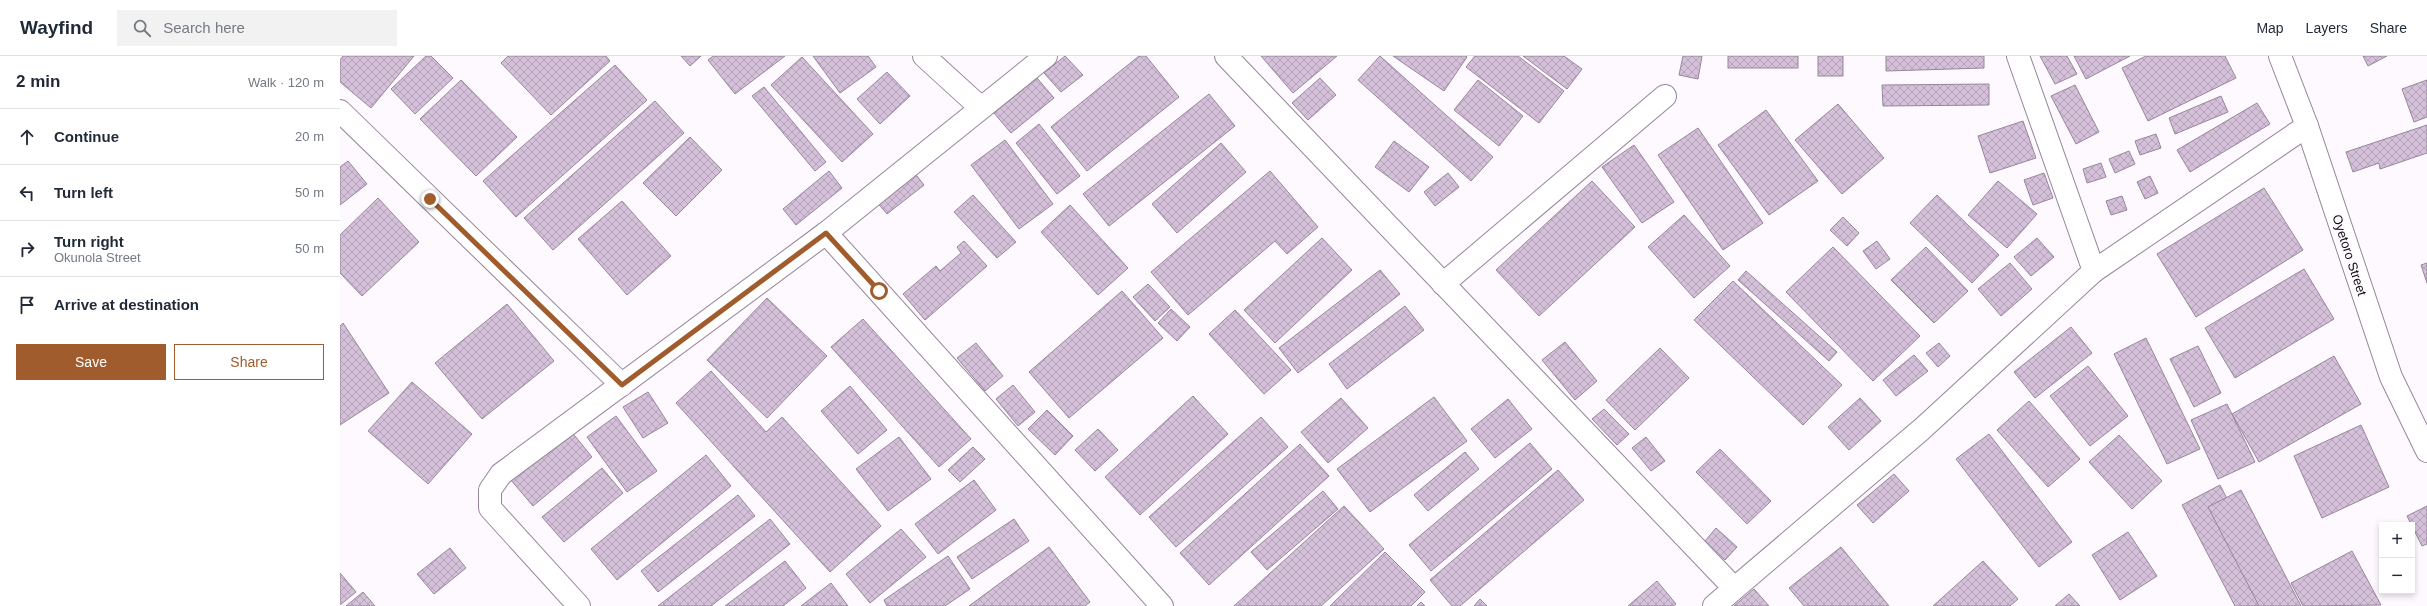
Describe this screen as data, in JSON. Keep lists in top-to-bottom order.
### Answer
{
  "streets": {
    "street": ["Oyetoro Street"]
  },
  "page": {
    "header": "Wayfind",
    "search": "Search here",
    "nav": ["Map", "Layers", "Share"],
    "heading": ["2 min", "Walk · 120 m"],
    "list": [
      ["Continue", "20 m"],
      ["Turn left", "50 m"],
      ["Turn right", "Okunola Street", "50 m"],
      "Arrive at destination"
    ],
    "buttons": ["Save", "Share"],
    "map_buttons": ["+", "−"]
  }
}
